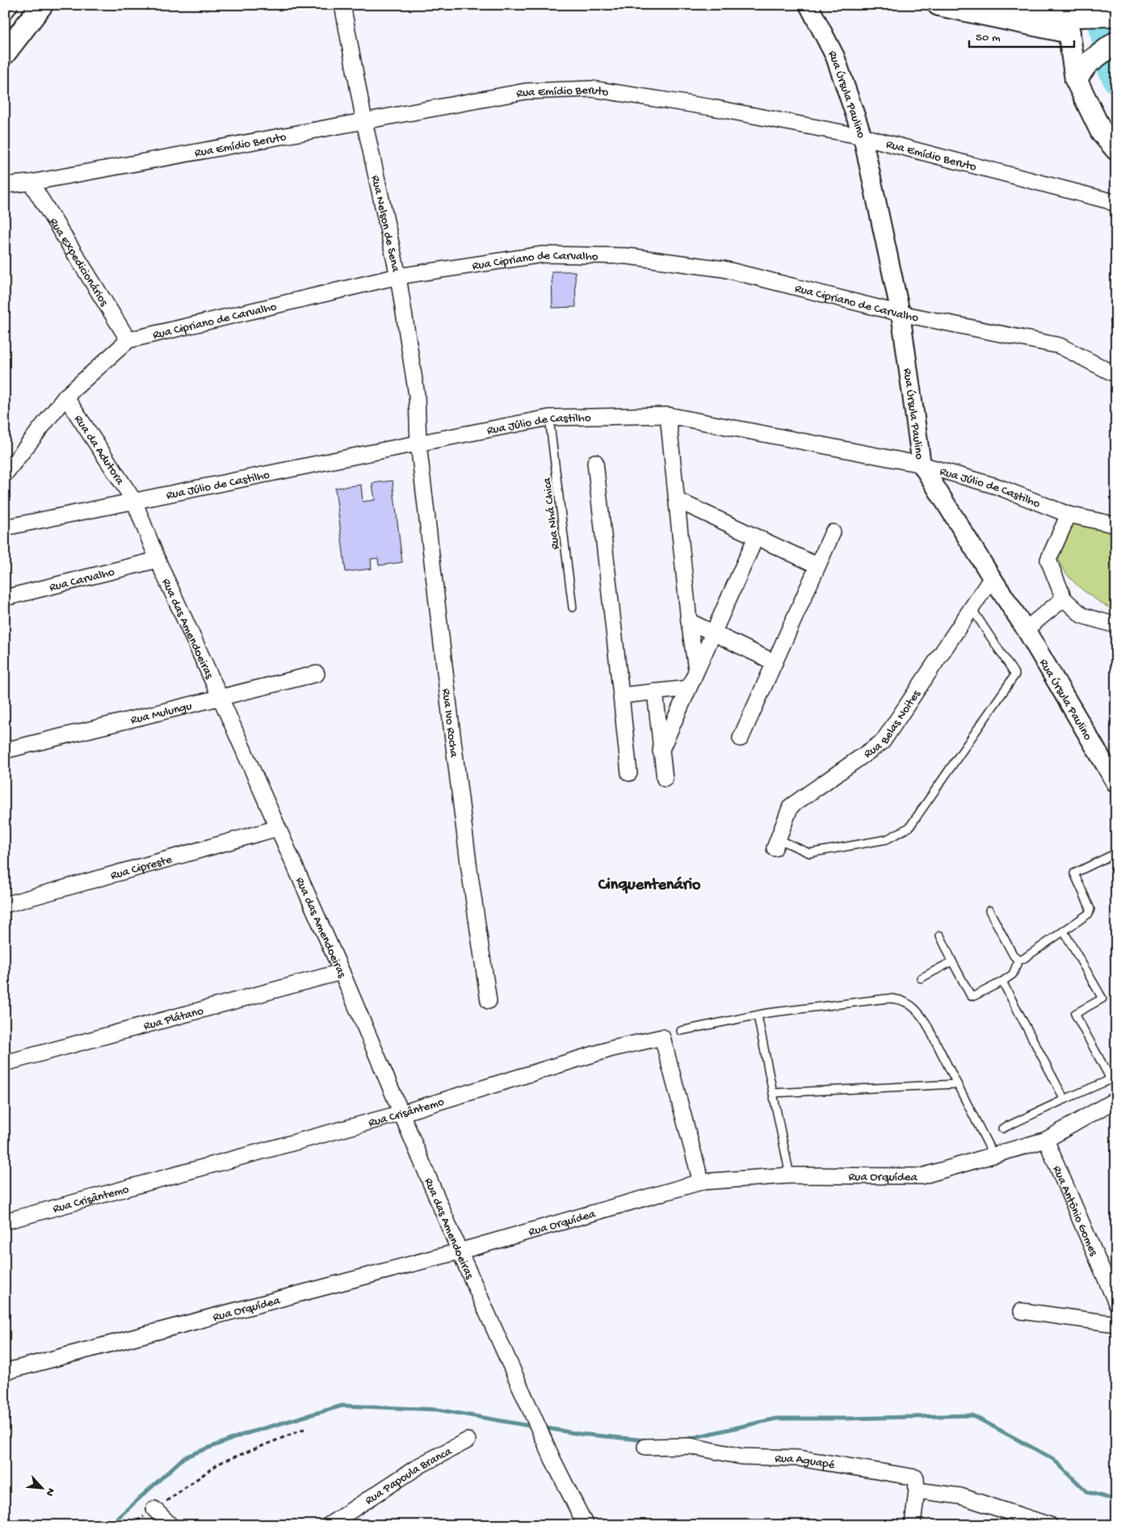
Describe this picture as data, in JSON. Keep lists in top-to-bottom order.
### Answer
{
  "streets": {
    "street": [
      "Rua Emídio Beruto",
      "Rua Úrsula Paulino",
      "Rua Nelson de Sena",
      "Rua Expedicionários",
      "Rua Cipriano de Carvalho",
      "Rua Júlio de Castilho",
      "Rua da Adutora",
      "Rua Carvalho",
      "Rua das Amendoeiras",
      "Rua Mulungu",
      "Rua Belas Noites",
      "Rua Ivo Rocha",
      "Rua Cipreste",
      "Rua Plátano",
      "Rua Crisântemo",
      "Rua Orquídea",
      "Rua Antônio Gomes",
      "Rua Aguapé",
      "Rua Papoula Branca"
    ],
    "lane": ["Rua Nhá Chica"]
  },
  "crossings": [
    ["Rua Emídio Beruto", "Rua Úrsula Paulino"],
    ["Rua Emídio Beruto", "Rua Nelson de Sena"],
    ["Rua Emídio Beruto", "Rua Expedicionários"],
    ["Rua Úrsula Paulino", "Rua Cipriano de Carvalho"],
    ["Rua Úrsula Paulino", "Rua Júlio de Castilho"],
    ["Rua Úrsula Paulino", "Rua Belas Noites"],
    ["Rua Nelson de Sena", "Rua Cipriano de Carvalho"],
    ["Rua Nelson de Sena", "Rua Júlio de Castilho"],
    ["Rua Nelson de Sena", "Rua Ivo Rocha"],
    ["Rua Expedicionários", "Rua Cipriano de Carvalho"],
    ["Rua Cipriano de Carvalho", "Rua da Adutora"],
    ["Rua Júlio de Castilho", "Rua da Adutora"],
    ["Rua Júlio de Castilho", "Rua Nhá Chica"],
    ["Rua Júlio de Castilho", "Rua das Amendoeiras"],
    ["Rua Júlio de Castilho", "Rua Ivo Rocha"],
    ["Rua da Adutora", "Rua das Amendoeiras"],
    ["Rua Carvalho", "Rua das Amendoeiras"],
    ["Rua das Amendoeiras", "Rua Mulungu"],
    ["Rua das Amendoeiras", "Rua Cipreste"],
    ["Rua das Amendoeiras", "Rua Plátano"],
    ["Rua das Amendoeiras", "Rua Crisântemo"],
    ["Rua das Amendoeiras", "Rua Orquídea"],
    ["Rua Crisântemo", "Rua Orquídea"],
    ["Rua Orquídea", "Rua Antônio Gomes"]
  ],
  "districts": ["Cinquentenário"],
  "scale_bar": "50 m",
  "north": "bottom right"
}
